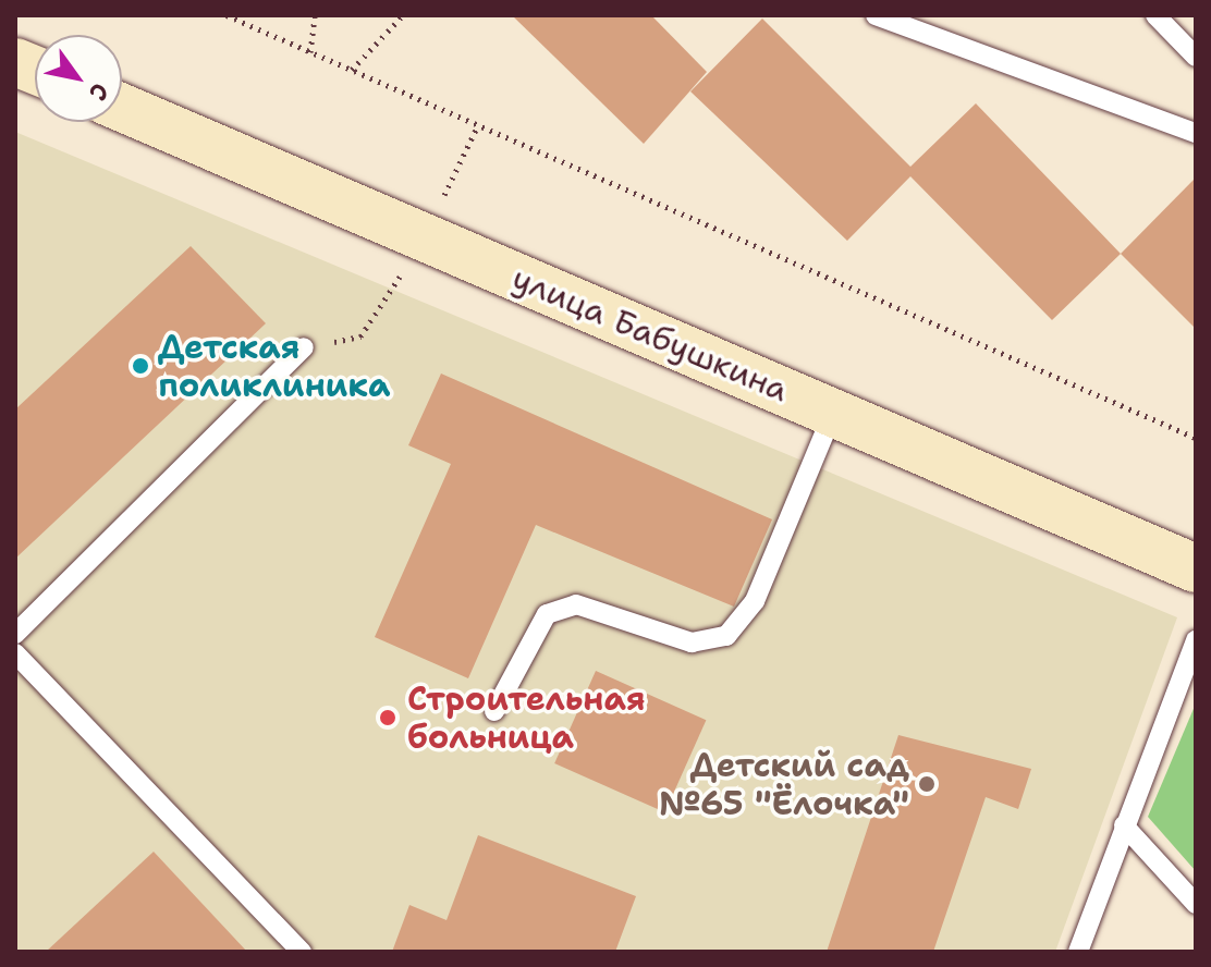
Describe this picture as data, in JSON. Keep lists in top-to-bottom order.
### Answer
{
  "streets": {
    "street": ["улица Бабушкина"]
  },
  "places": ["Детская поликлиника", "Строительная больница", "Детский сад №65 \"Ёлочка\""],
  "north": "bottom right"
}
